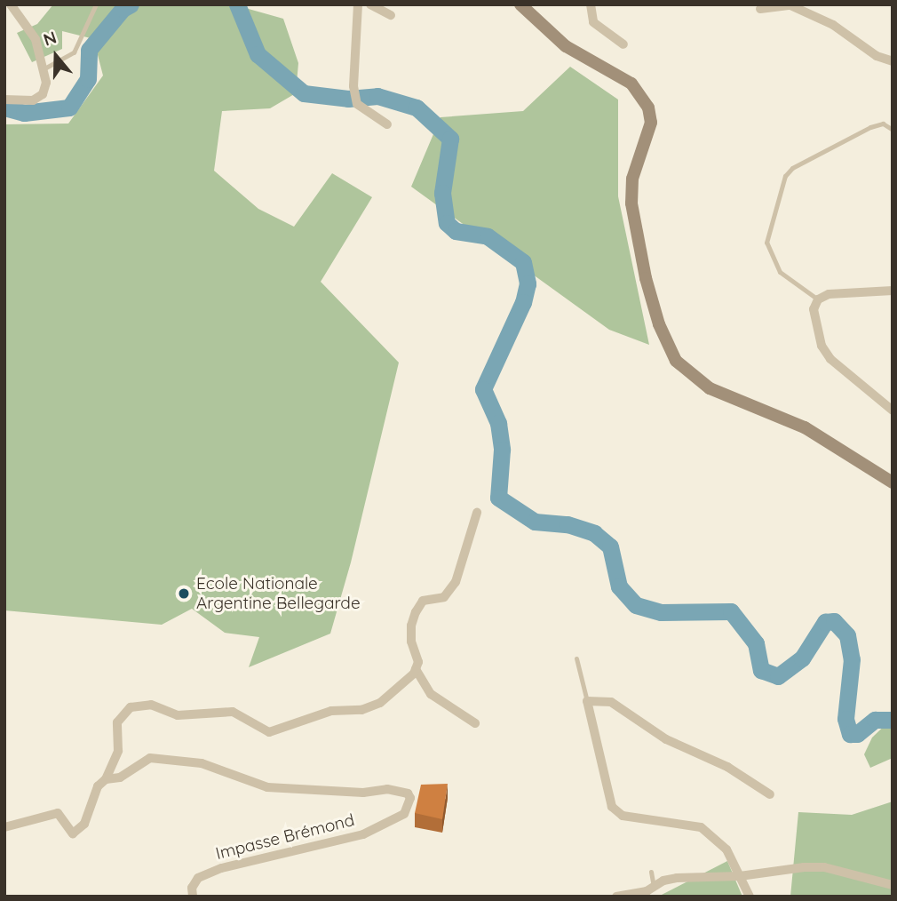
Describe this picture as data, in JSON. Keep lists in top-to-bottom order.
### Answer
{
  "streets": {
    "street": ["Impasse Brémond"]
  },
  "places": ["Ecole Nationale Argentine Bellegarde"],
  "north": "top"
}
